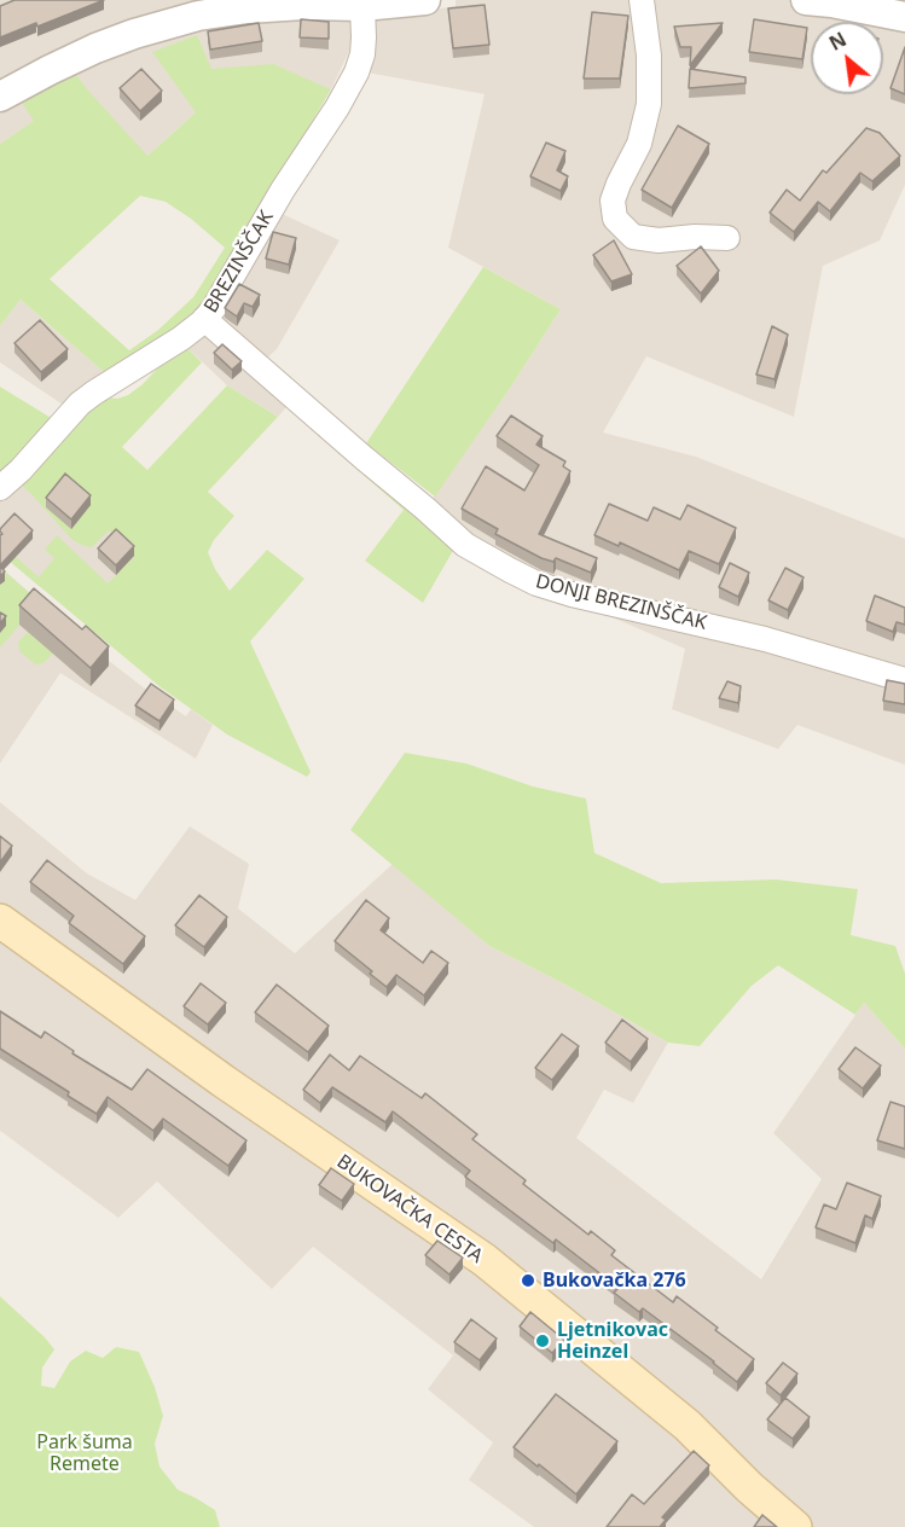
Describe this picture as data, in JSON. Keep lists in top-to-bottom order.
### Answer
{
  "streets": {
    "main road": ["BUKOVAČKA CESTA"],
    "street": ["BREZINŠČAK", "DONJI BREZINŠČAK"]
  },
  "crossings": [
    ["BREZINŠČAK", "DONJI BREZINŠČAK"]
  ],
  "parks": ["Park šuma Remete"],
  "places": ["Bukovačka 276", "Ljetnikovac Heinzel"],
  "north": "top left"
}
